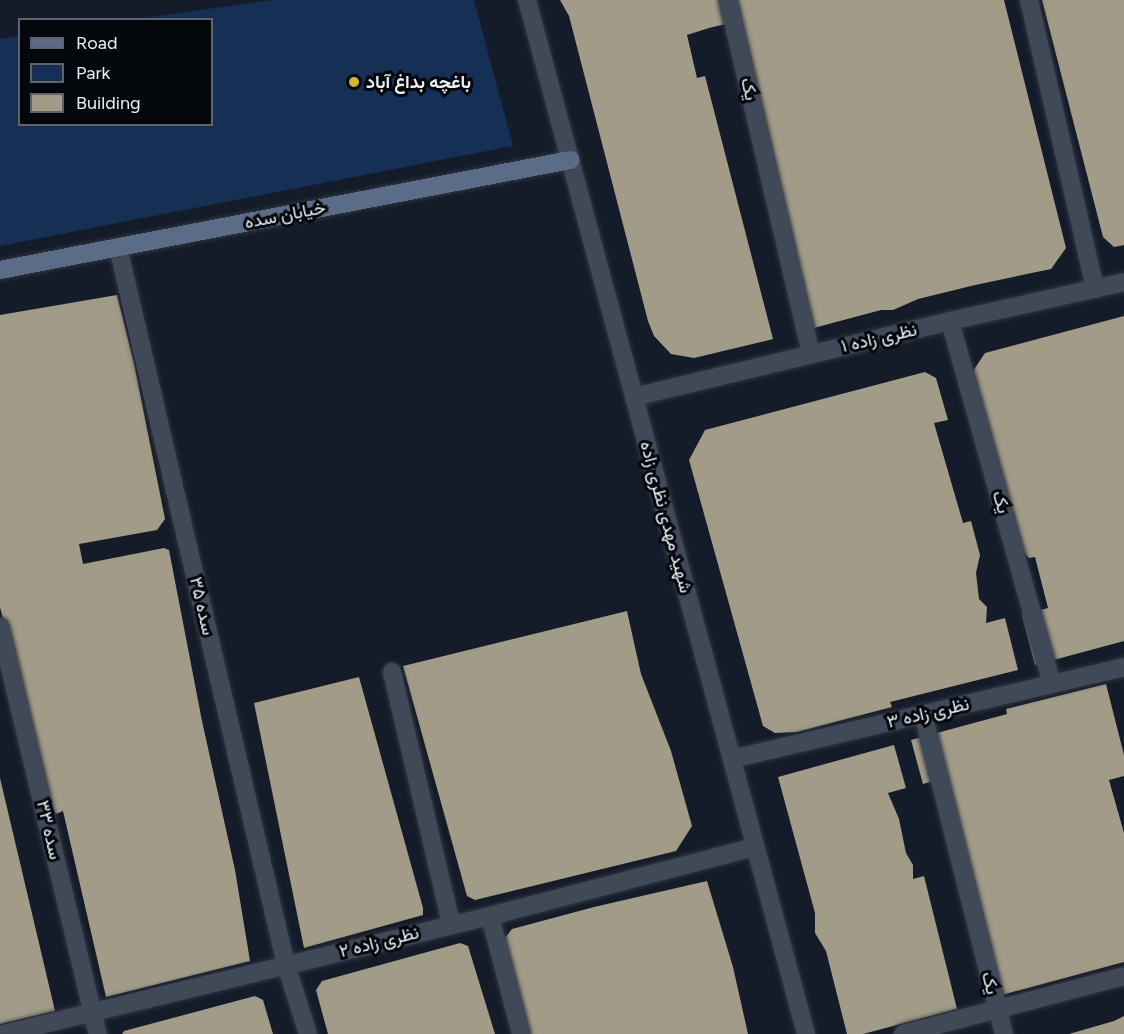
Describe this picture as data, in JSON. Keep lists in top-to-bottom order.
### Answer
{
  "streets": {
    "street": [
      "یک",
      "خیابان سده",
      "نظری زاده ۱",
      "شهید مهدی نظری زاده",
      "سده ۳۵",
      "نظری زاده ۳",
      "سده ۳۳",
      "نظری زاده ۲"
    ]
  },
  "crossings": [
    ["یک", "نظری زاده ۱"],
    ["یک", "نظری زاده ۳"],
    ["خیابان سده", "شهید مهدی نظری زاده"],
    ["خیابان سده", "سده ۳۵"],
    ["نظری زاده ۱", "شهید مهدی نظری زاده"],
    ["شهید مهدی نظری زاده", "نظری زاده ۳"],
    ["شهید مهدی نظری زاده", "نظری زاده ۲"],
    ["سده ۳۵", "نظری زاده ۲"],
    ["سده ۳۳", "نظری زاده ۲"]
  ],
  "places": ["باغچه بداغ آباد"],
  "legend": ["Road", "Park", "Building"]
}
